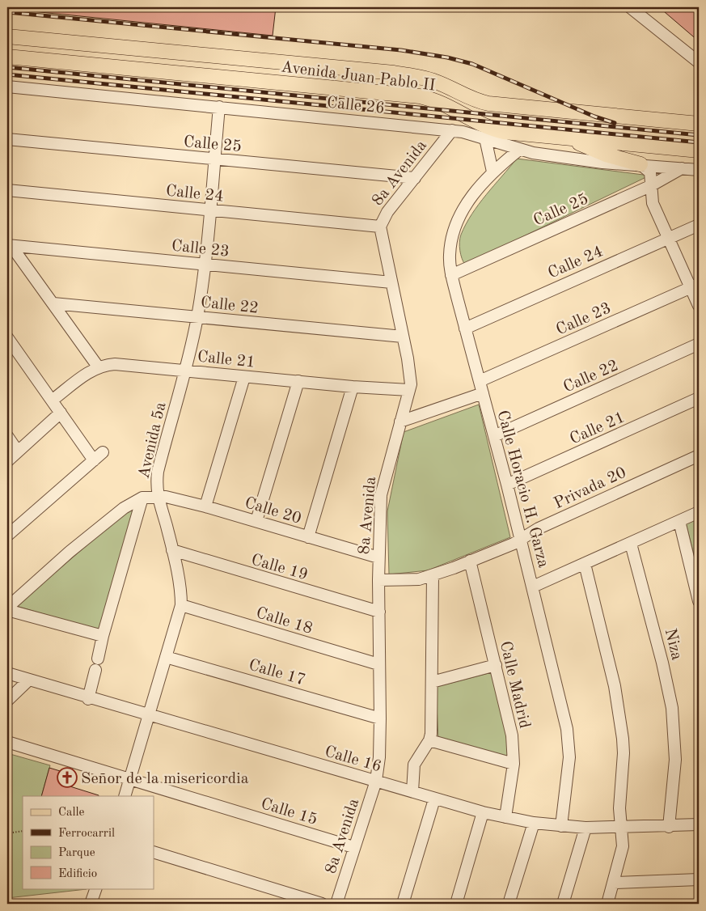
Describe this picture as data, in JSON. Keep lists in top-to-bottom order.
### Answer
{
  "streets": {
    "main road": ["Avenida Juan Pablo II"],
    "street": [
      "Calle 26",
      "Calle 25",
      "8a Avenida",
      "Calle 24",
      "Calle 23",
      "Calle 22",
      "Calle 21",
      "Avenida 5a",
      "Privada 20",
      "Calle Horacio H. Garza",
      "Calle 20",
      "Calle 19",
      "Calle 18",
      "Niza",
      "Calle 17",
      "Calle Madrid",
      "Calle 16",
      "Calle 15"
    ]
  },
  "crossings": [
    ["Calle 26", "Calle 25"],
    ["Calle 26", "8a Avenida"],
    ["Calle 26", "Avenida 5a"],
    ["Calle 26", "Calle Horacio H. Garza"],
    ["Calle 25", "8a Avenida"],
    ["Calle 25", "Avenida 5a"],
    ["Calle 25", "Calle Horacio H. Garza"],
    ["8a Avenida", "Calle 24"],
    ["8a Avenida", "Calle 23"],
    ["8a Avenida", "Calle 22"],
    ["8a Avenida", "Calle 21"],
    ["8a Avenida", "Privada 20"],
    ["8a Avenida", "Calle 20"],
    ["8a Avenida", "Calle 19"],
    ["8a Avenida", "Calle 18"],
    ["8a Avenida", "Calle 17"],
    ["8a Avenida", "Calle 16"],
    ["8a Avenida", "Calle 15"],
    ["Calle 24", "Avenida 5a"],
    ["Calle 24", "Calle Horacio H. Garza"],
    ["Calle 23", "Avenida 5a"],
    ["Calle 23", "Calle Horacio H. Garza"],
    ["Calle 22", "Avenida 5a"],
    ["Calle 22", "Calle Horacio H. Garza"],
    ["Calle 21", "Avenida 5a"],
    ["Calle 21", "Calle Horacio H. Garza"],
    ["Avenida 5a", "Calle 20"],
    ["Avenida 5a", "Calle 19"],
    ["Avenida 5a", "Calle 18"],
    ["Avenida 5a", "Calle 17"],
    ["Avenida 5a", "Calle 16"],
    ["Avenida 5a", "Calle 15"],
    ["Privada 20", "Calle Horacio H. Garza"],
    ["Privada 20", "Calle Madrid"],
    ["Calle Horacio H. Garza", "Calle 16"],
    ["Niza", "Calle 16"],
    ["Calle Madrid", "Calle 16"]
  ],
  "places": {
    "church": ["Señor de la misericordia"]
  },
  "legend": [
    "Calle",
    "Ferrocarril",
    "Parque",
    "Edificio"
  ]
}
